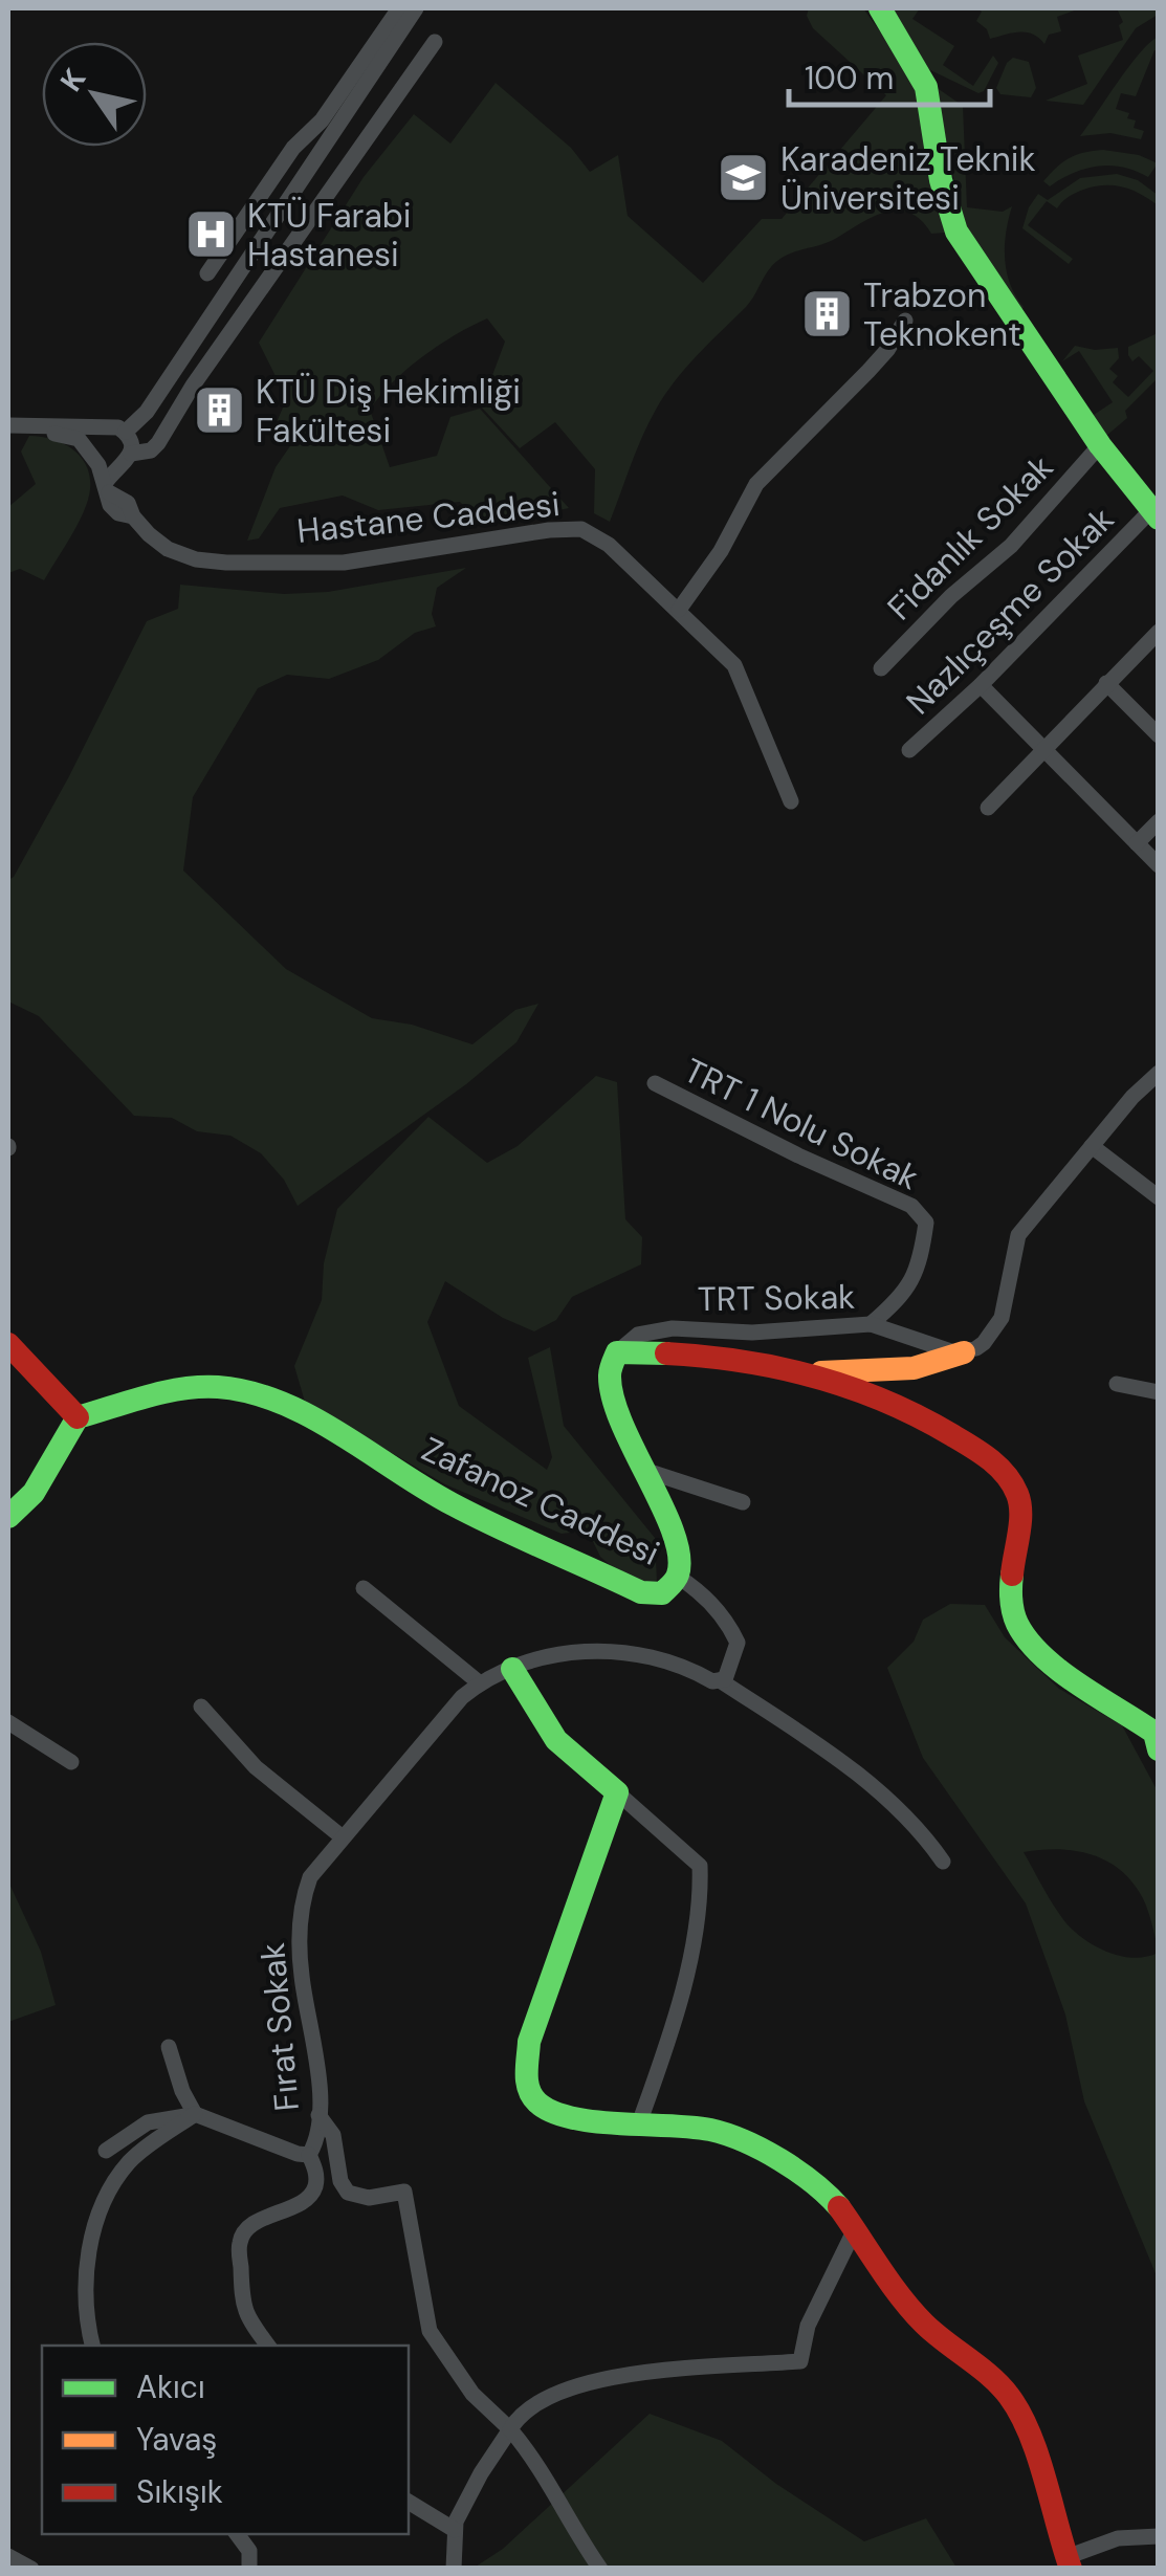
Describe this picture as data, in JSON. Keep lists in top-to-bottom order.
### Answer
{
  "streets": {
    "street": [
      "Hastane Caddesi",
      "Fidanlık Sokak",
      "Nazlıçeşme Sokak",
      "TRT 1 Nolu Sokak",
      "TRT Sokak",
      "Zafanoz Caddesi",
      "Fırat Sokak"
    ]
  },
  "crossings": [
    ["TRT 1 Nolu Sokak", "TRT Sokak"],
    ["TRT Sokak", "Zafanoz Caddesi"]
  ],
  "places": {
    "school or university": ["Karadeniz Teknik Üniversitesi"],
    "hospital": ["KTÜ Farabi Hastanesi"],
    "building": ["Trabzon Teknokent", "KTÜ Diş Hekimliği Fakültesi"]
  },
  "legend": ["Akıcı", "Yavaş", "Sıkışık"],
  "scale_bar": "100 m",
  "north": "top left"
}
